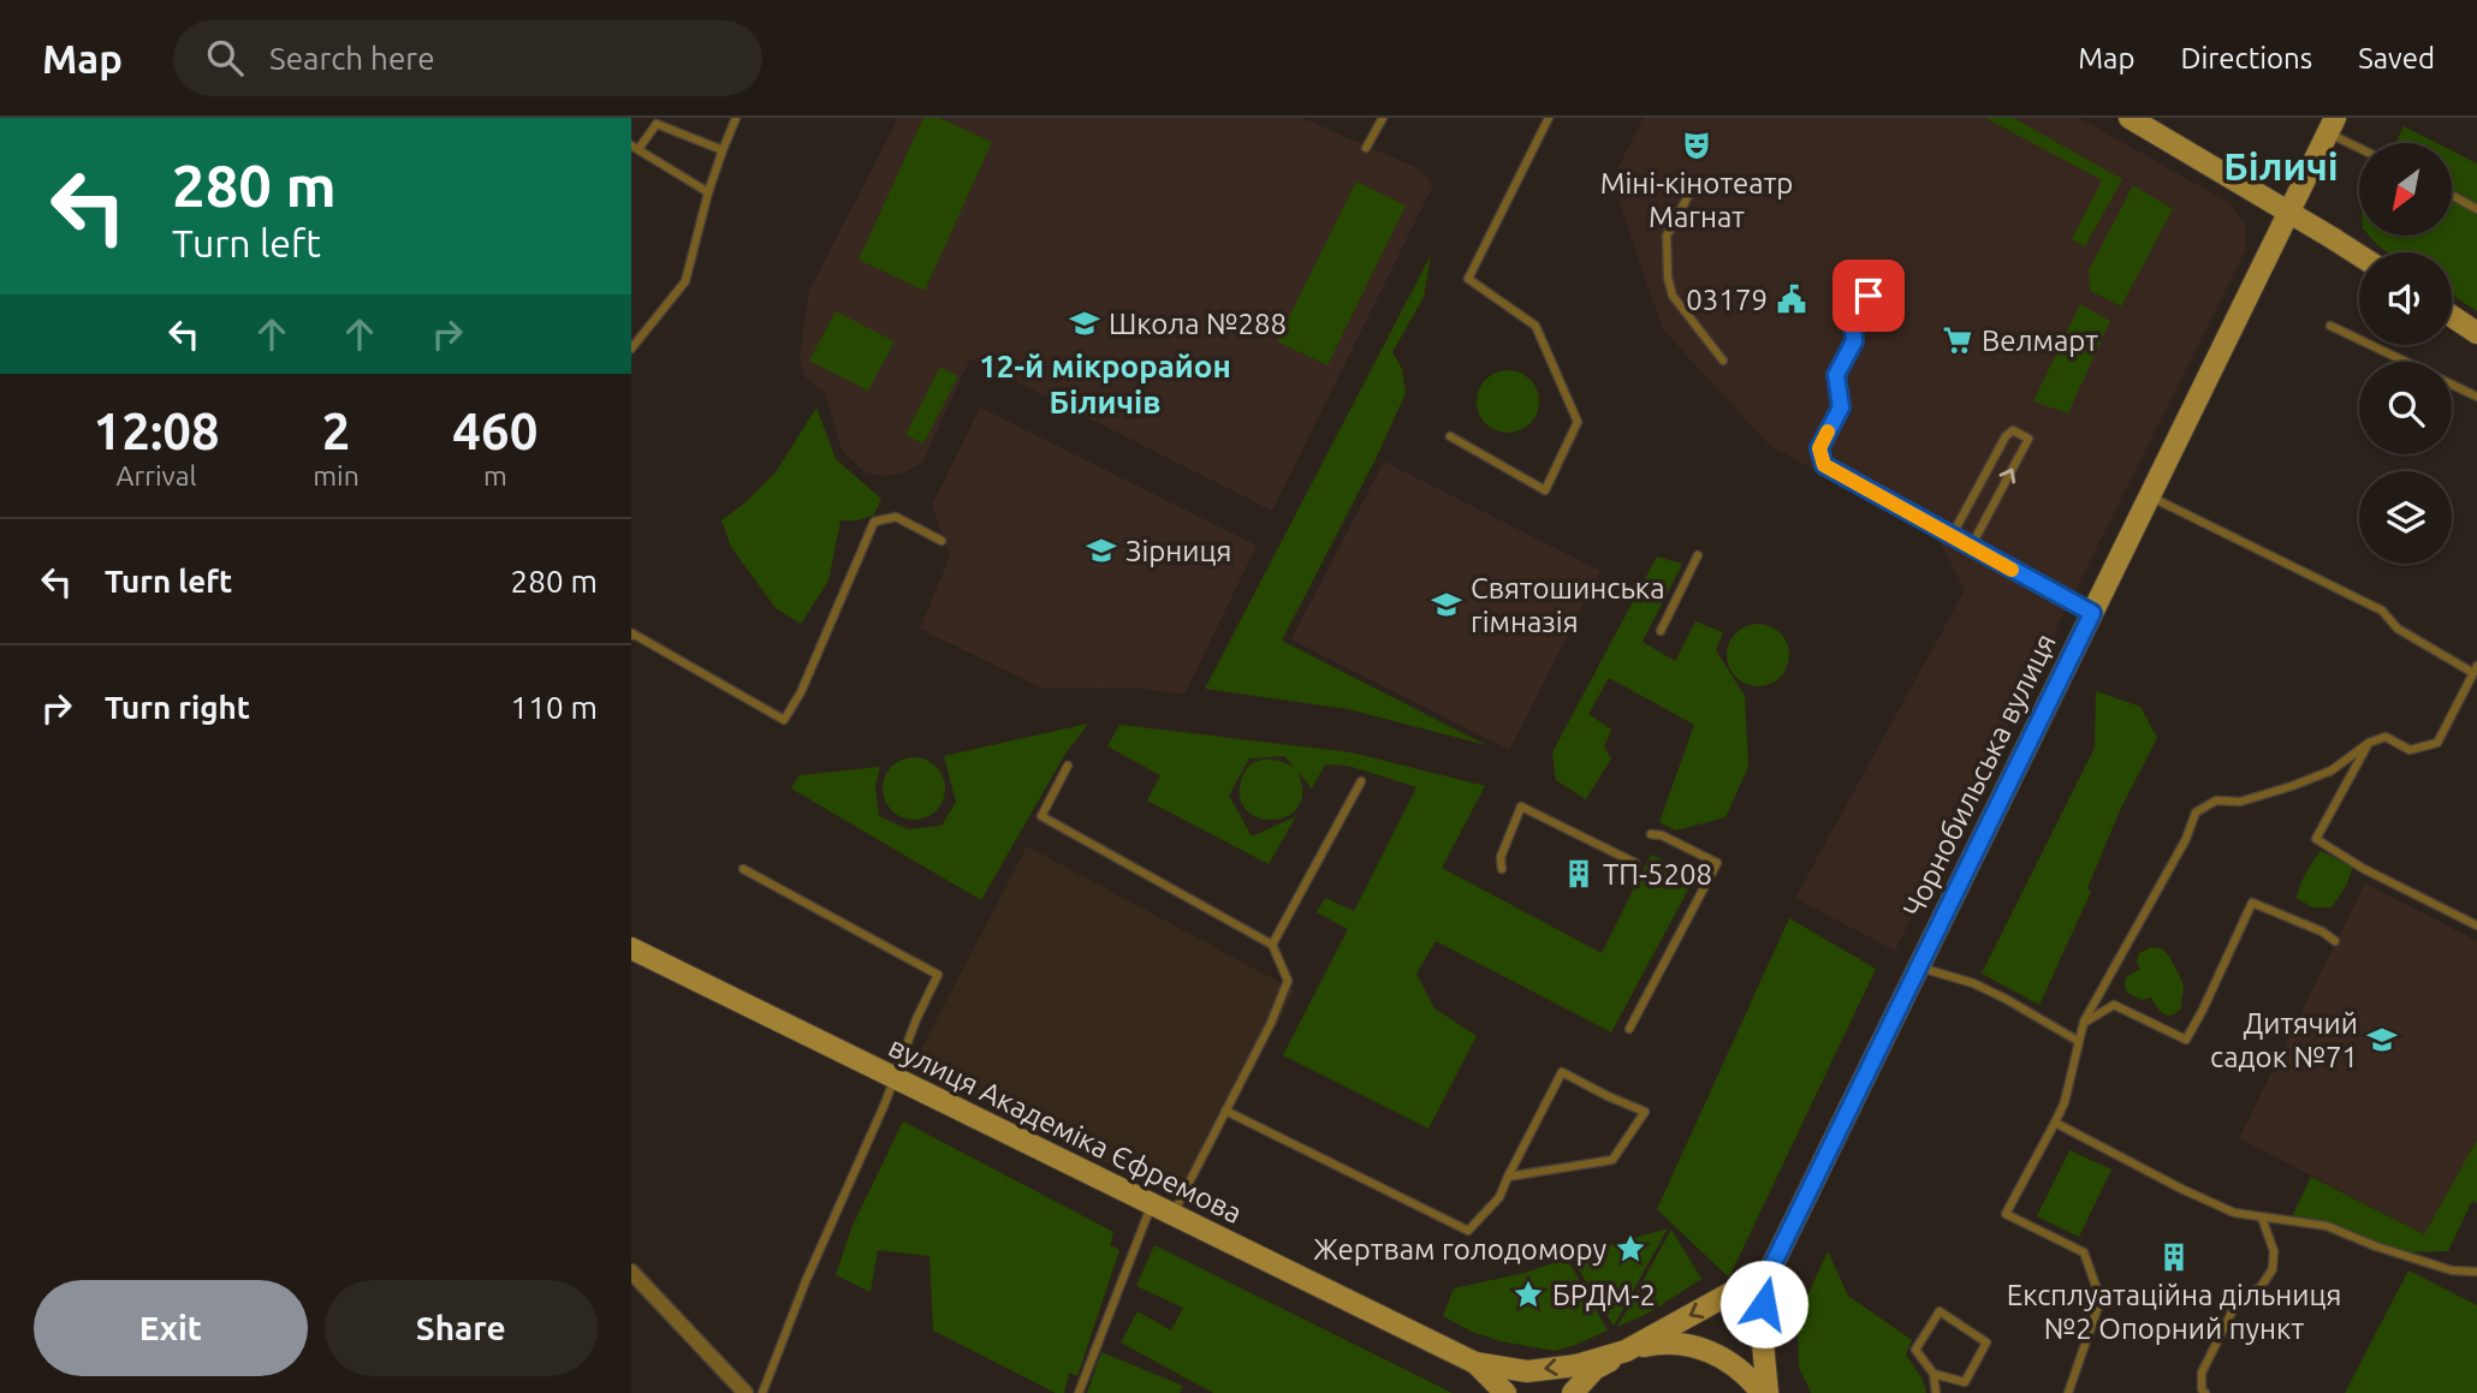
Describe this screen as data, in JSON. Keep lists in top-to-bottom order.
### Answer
{
  "streets": {
    "main road": ["Чорнобильська вулиця", "вулиця Академіка Єфремова"]
  },
  "districts": ["Біличі", "12-й мікрорайон Біличів"],
  "places": {
    "theatre": ["Міні-кінотеатр Магнат"],
    "public building": ["03179"],
    "school or university": [
      "Школа №288",
      "Зірниця",
      "Святошинська гімназія",
      "Дитячий садок №71"
    ],
    "supermarket": ["Велмарт"],
    "building": ["ТП-5208", "Експлуатаційна дільниця №2 Опорний пункт"],
    "place": ["Жертвам голодомору", "БРДМ-2"]
  },
  "north": "bottom left",
  "page": {
    "header": "Map",
    "search": "Search here",
    "nav": ["Map", "Directions", "Saved"],
    "turn": ["280 m", "Turn left"],
    "eta": [
      "12:08",
      "Arrival",
      "2",
      "min",
      "460",
      "m"
    ],
    "list": [
      {
        "name": "Turn left",
        "value": "280 m"
      },
      {
        "name": "Turn right",
        "value": "110 m"
      }
    ],
    "buttons": ["Exit", "Share"]
  }
}
